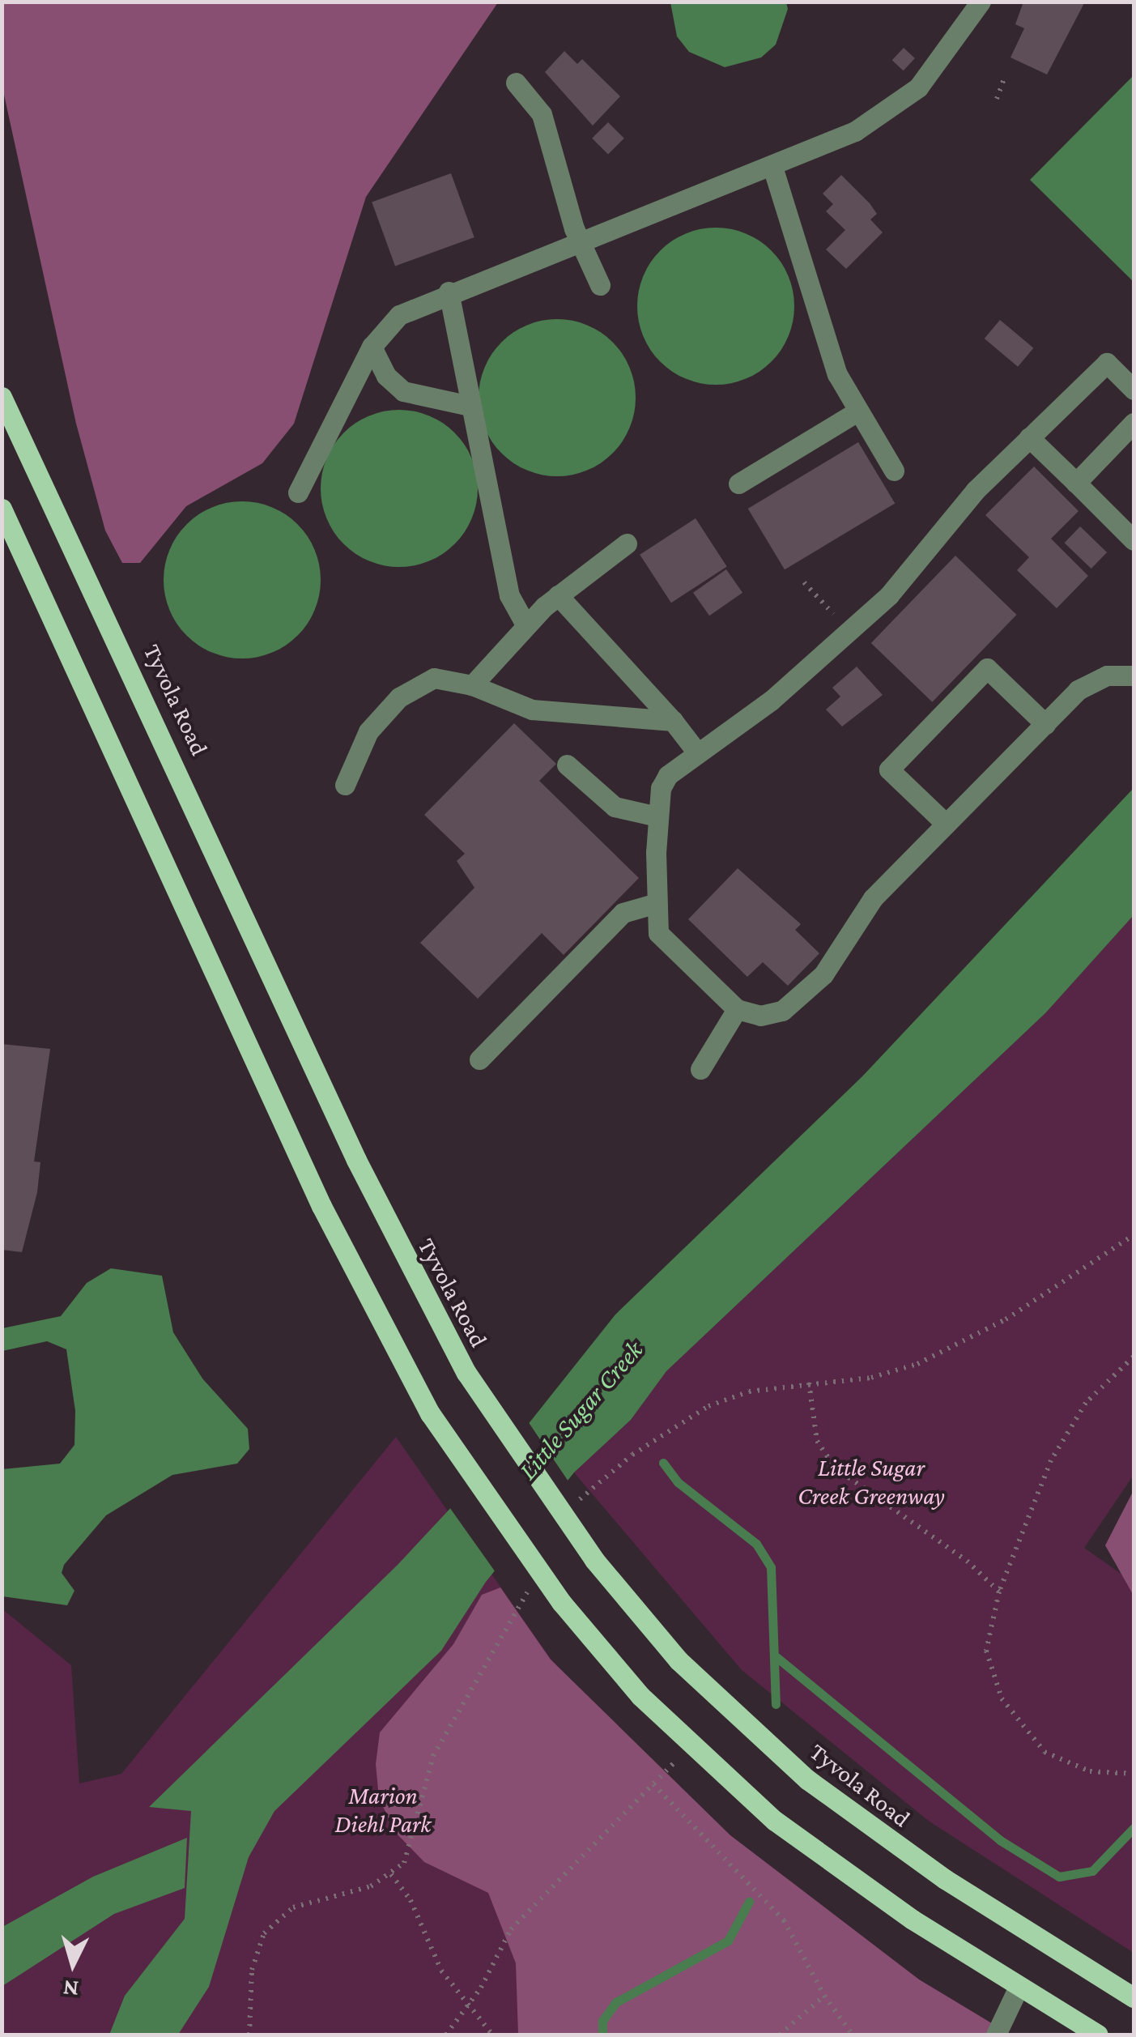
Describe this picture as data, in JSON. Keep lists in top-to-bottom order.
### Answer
{
  "streets": {
    "main road": ["Tyvola Road"]
  },
  "water": ["Little Sugar Creek"],
  "parks": ["Little Sugar Creek Greenway", "Marion Diehl Park"],
  "north": "bottom"
}
